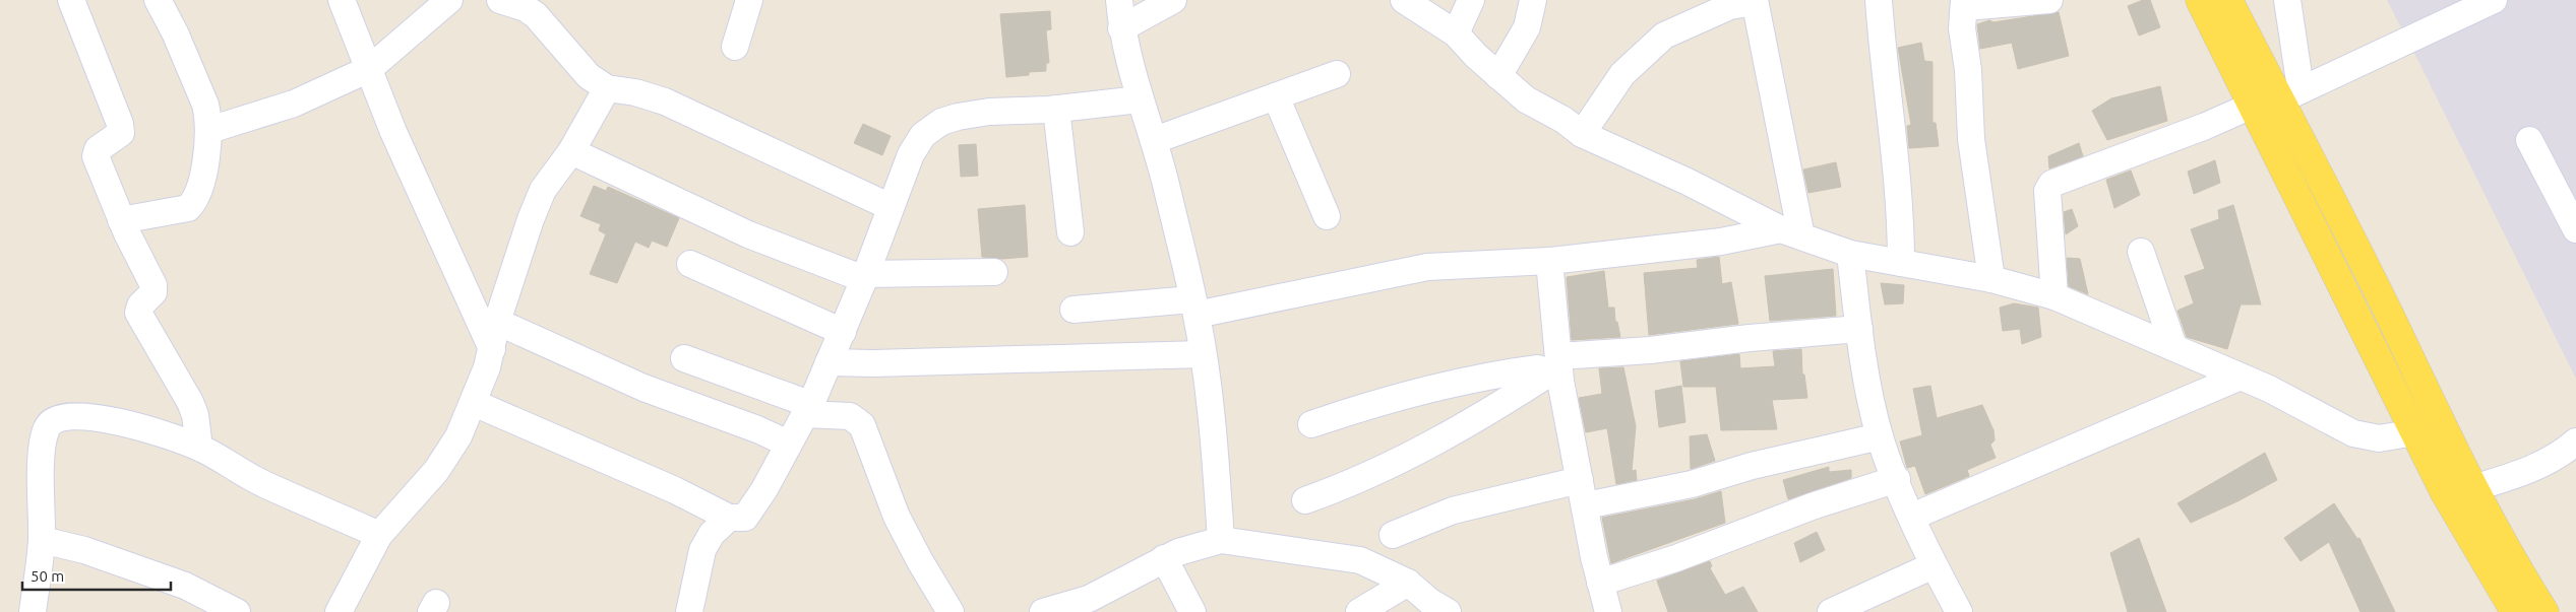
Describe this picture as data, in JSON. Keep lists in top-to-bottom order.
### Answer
{
  "scale_bar": "50 m"
}
